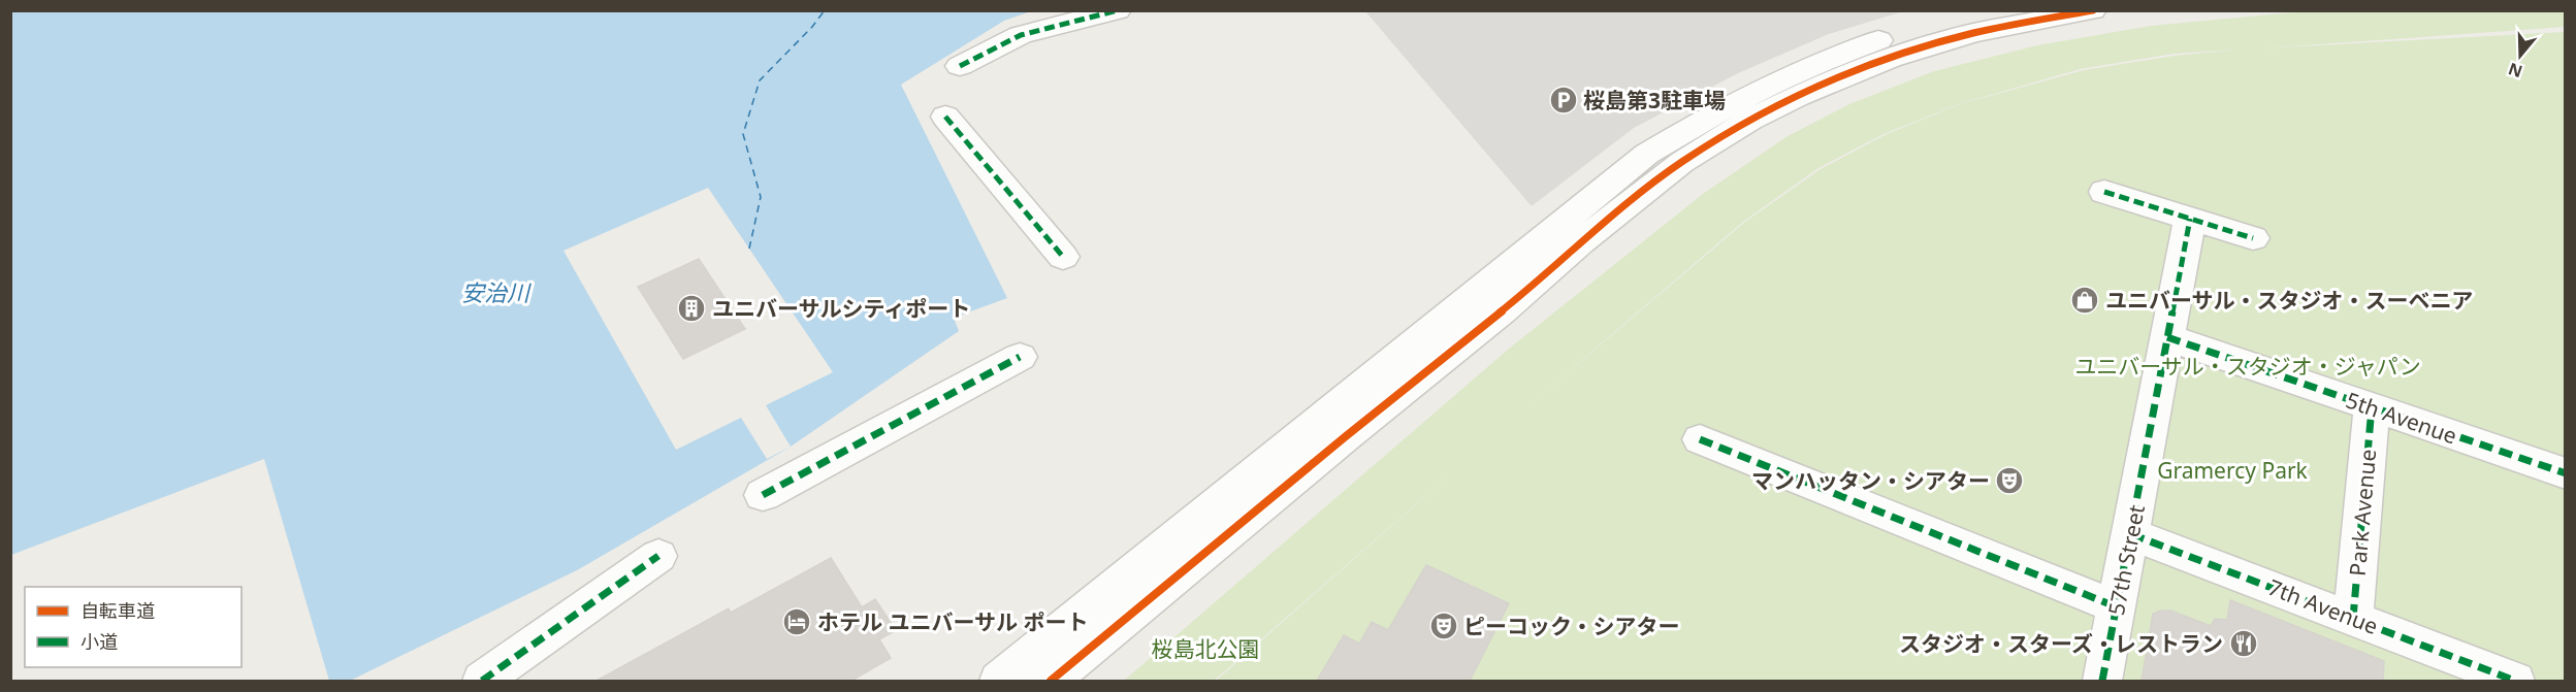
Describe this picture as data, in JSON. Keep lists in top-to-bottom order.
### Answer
{
  "streets": {
    "street": [
      "5th Avenue",
      "Park Avenue",
      "57th Street",
      "7th Avenue"
    ]
  },
  "crossings": [
    ["5th Avenue", "Park Avenue"],
    ["5th Avenue", "57th Street"],
    ["Park Avenue", "7th Avenue"],
    ["57th Street", "7th Avenue"]
  ],
  "water": ["安治川"],
  "parks": ["ユニバーサル・スタジオ・ジャパン", "Gramercy Park", "桜島北公園"],
  "places": {
    "parking": ["桜島第3駐車場"],
    "shop": ["ユニバーサル・スタジオ・スーベニア"],
    "building": ["ユニバーサルシティポート"],
    "theatre": ["マンハッタン・シアター", "ピーコック・シアター"],
    "hotel": ["ホテル ユニバーサル ポート"],
    "restaurant": ["スタジオ・スターズ・レストラン"]
  },
  "legend": ["自転車道", "小道"],
  "north": "bottom"
}
